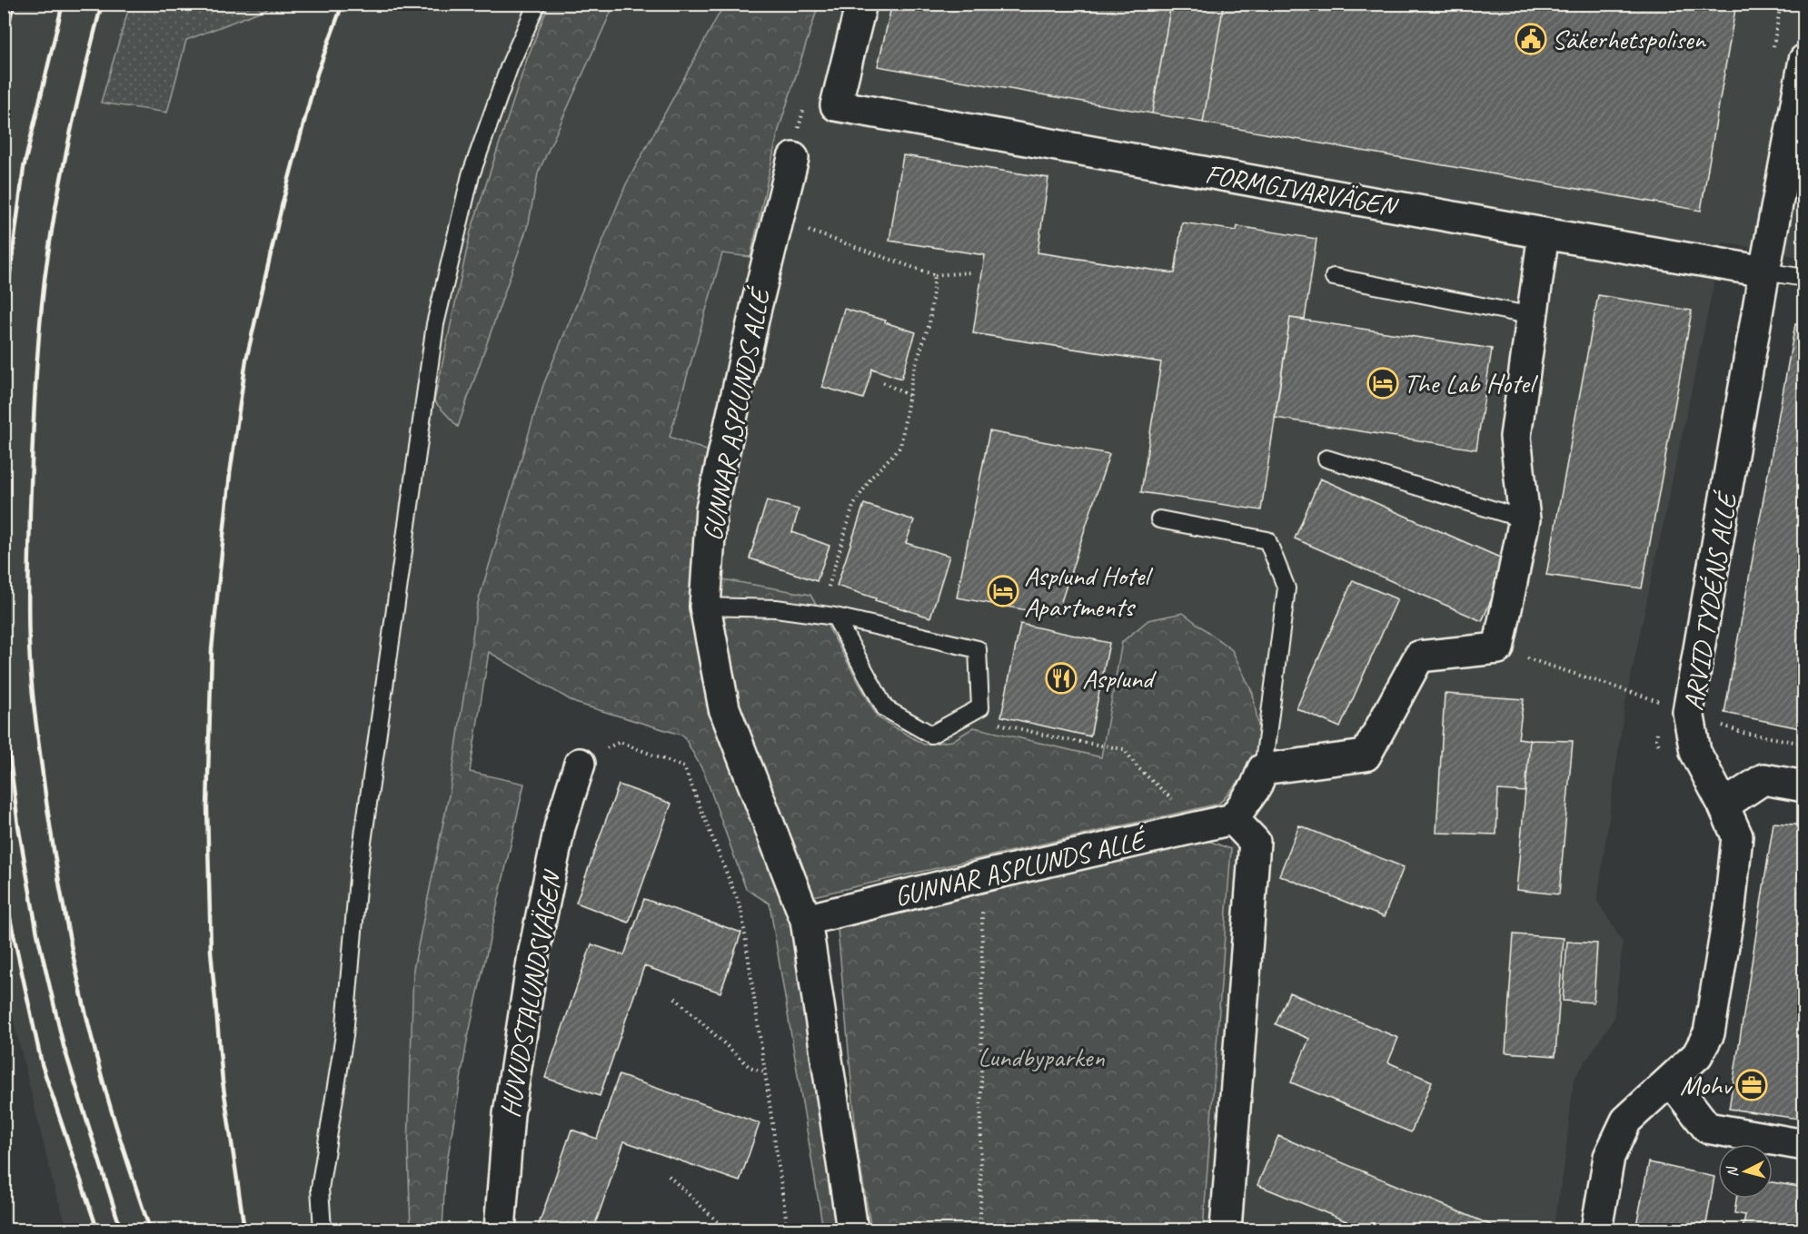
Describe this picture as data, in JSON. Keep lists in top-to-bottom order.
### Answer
{
  "streets": {
    "street": [
      "FORMGIVARVÄGEN",
      "GUNNAR ASPLUNDS ALLÉ",
      "ARVID TYDÉNS ALLÉ",
      "HUVUDSTALUNDSVÄGEN"
    ]
  },
  "crossings": [
    ["FORMGIVARVÄGEN", "ARVID TYDÉNS ALLÉ"]
  ],
  "parks": ["Lundbyparken"],
  "places": {
    "public building": ["Säkerhetspolisen"],
    "hotel": ["The Lab Hotel", "Asplund Hotel Apartments"],
    "restaurant": ["Asplund"],
    "office": ["Mohv"]
  },
  "north": "left"
}
